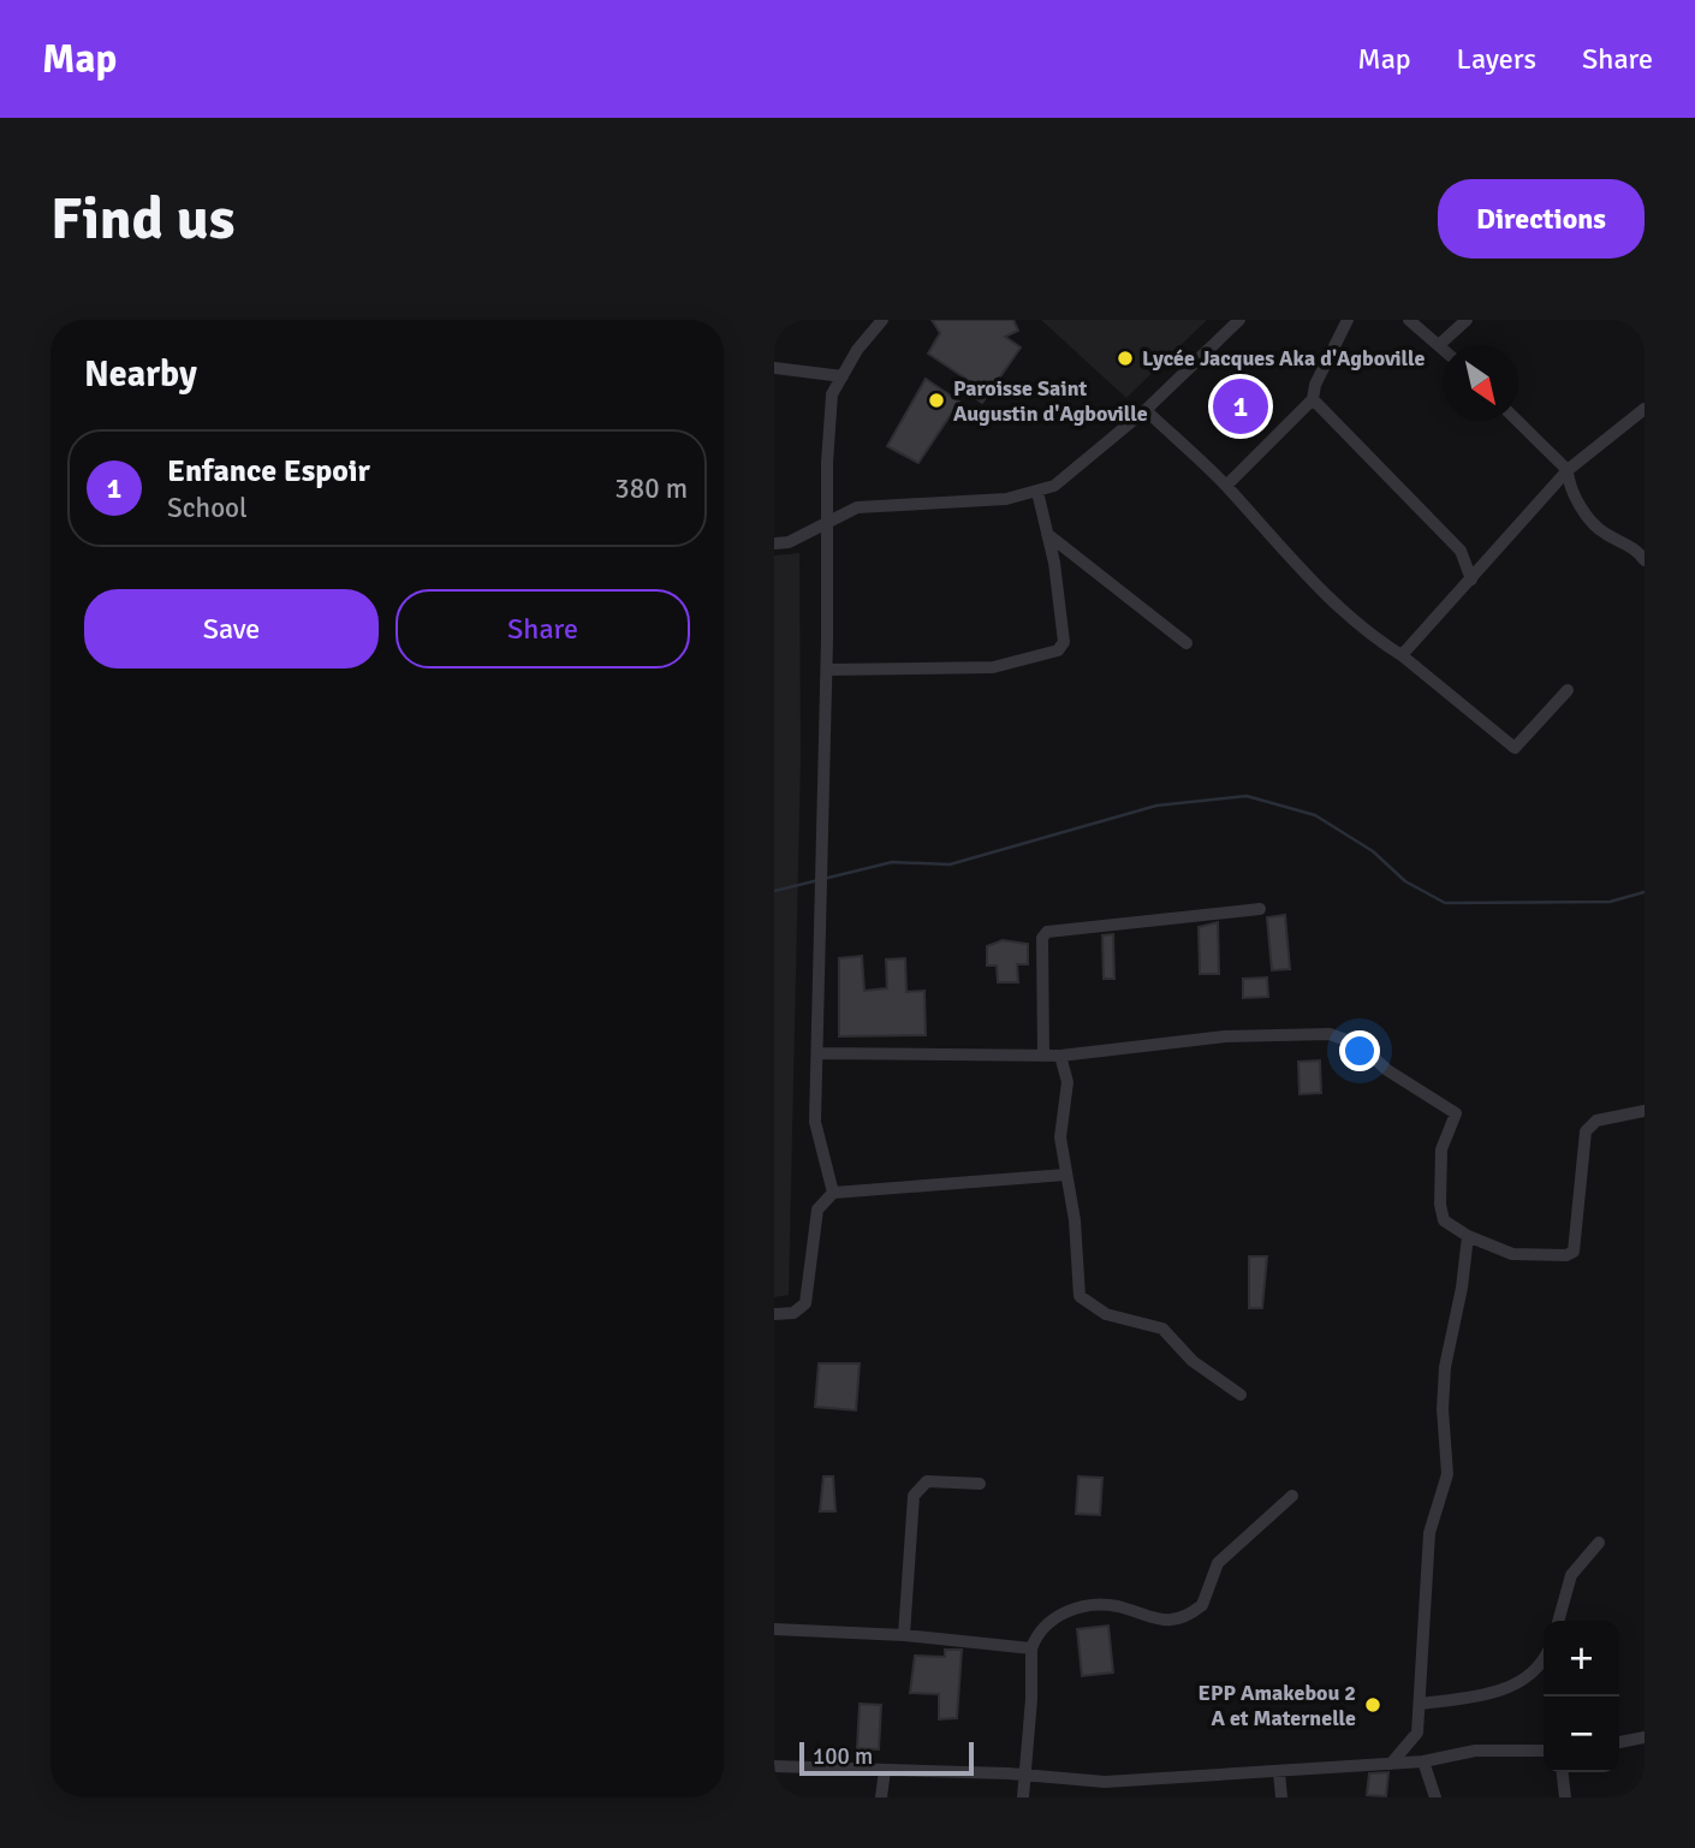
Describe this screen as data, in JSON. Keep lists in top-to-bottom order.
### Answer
{
  "places": ["Lycée Jacques Aka d'Agboville", "Paroisse Saint Augustin d'Agboville", "EPP Amakebou 2 A et Maternelle"],
  "scale_bar": "100 m",
  "north": "bottom right",
  "page": {
    "header": "Map",
    "nav": ["Map", "Layers", "Share"],
    "buttons": [
      "Directions",
      ["Save", "Share"]
    ],
    "title": "Find us",
    "heading": "Nearby",
    "pins": "1",
    "list": [
      {
        "mark": "1",
        "name": "Enfance Espoir",
        "note": "School",
        "value": "380 m"
      }
    ],
    "map_buttons": ["+", "−"],
    "scale": "100 m"
  }
}
